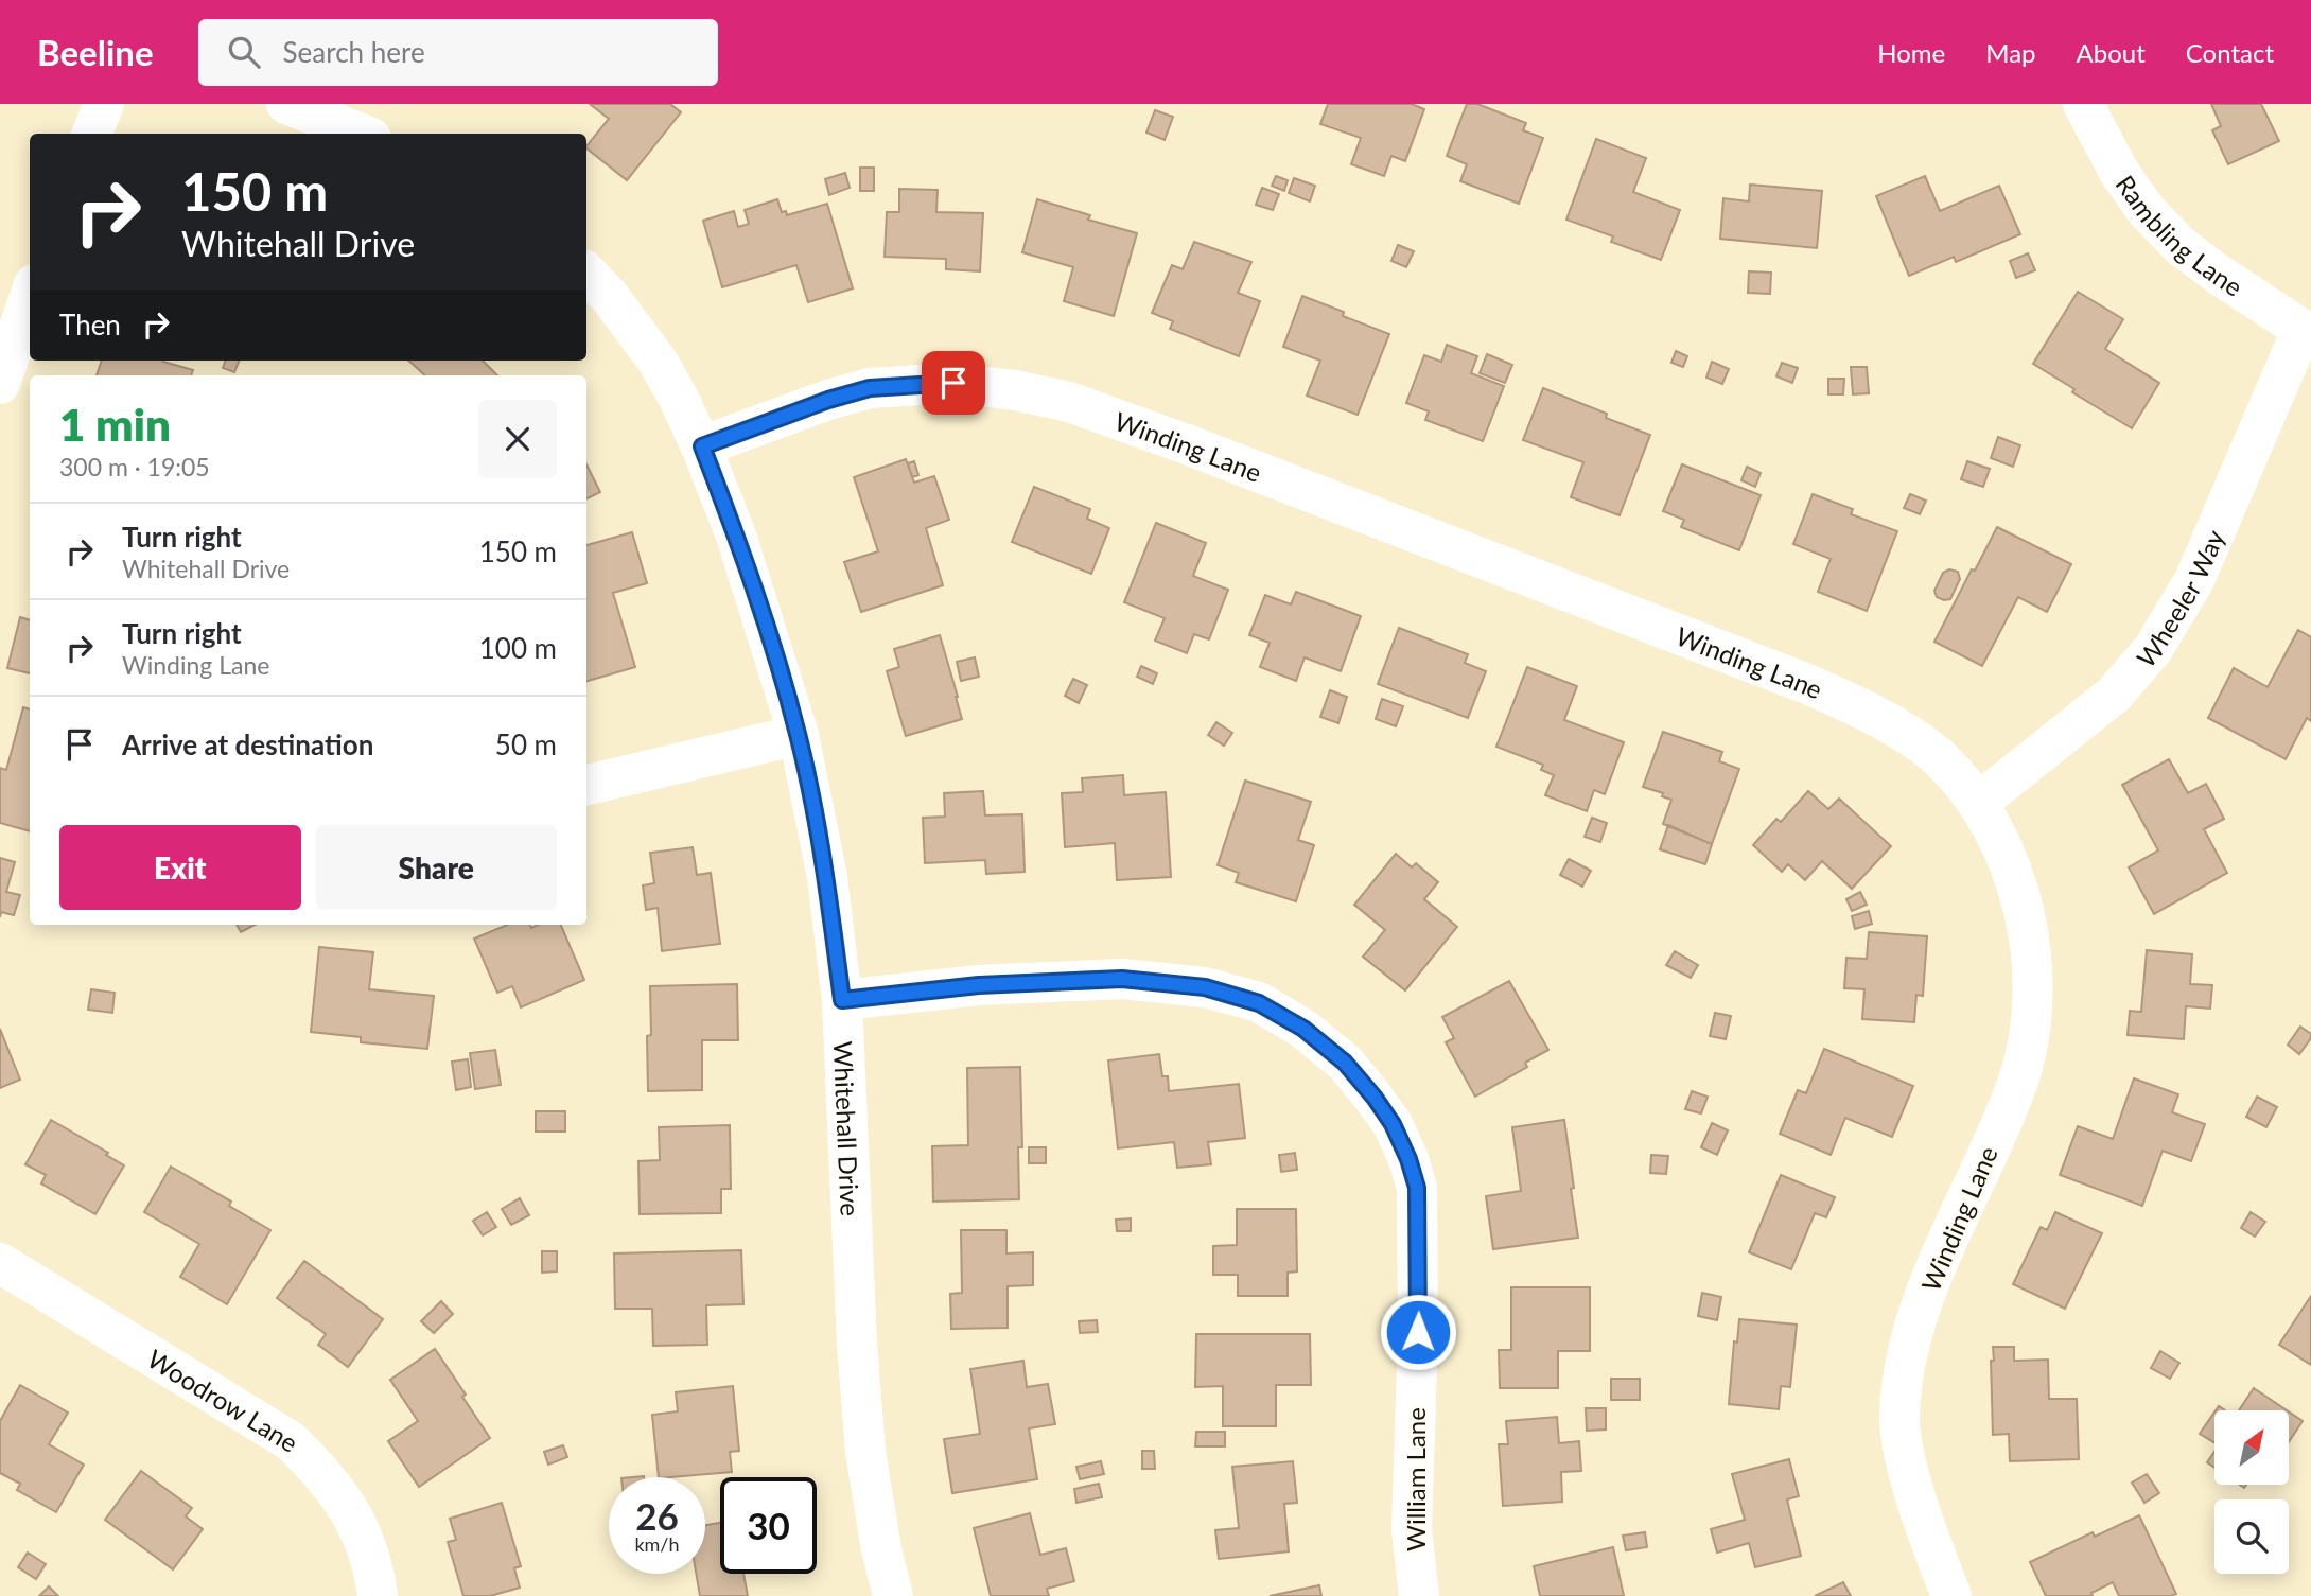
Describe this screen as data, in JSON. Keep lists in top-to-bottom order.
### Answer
{
  "streets": {
    "street": [
      "Rambling Lane",
      "Winding Lane",
      "Wheeler Way",
      "Whitehall Drive",
      "Woodrow Lane",
      "William Lane"
    ]
  },
  "crossings": [
    ["Rambling Lane", "Wheeler Way"],
    ["Winding Lane", "Wheeler Way"],
    ["Winding Lane", "Whitehall Drive"],
    ["Whitehall Drive", "William Lane"]
  ],
  "north": "top right",
  "page": {
    "header": "Beeline",
    "search": "Search here",
    "nav": [
      "Home",
      "Map",
      "About",
      "Contact"
    ],
    "turn": ["150 m", "Whitehall Drive"],
    "then": "Then",
    "heading": ["1 min", "300 m · 19:05"],
    "list": [
      {
        "name": "Turn right",
        "note": "Whitehall Drive",
        "value": "150 m"
      },
      {
        "name": "Turn right",
        "note": "Winding Lane",
        "value": "100 m"
      },
      {
        "name": "Arrive at destination",
        "value": "50 m"
      }
    ],
    "buttons": ["Exit", "Share"],
    "speed": "26 km/h",
    "limit": "30"
  }
}
